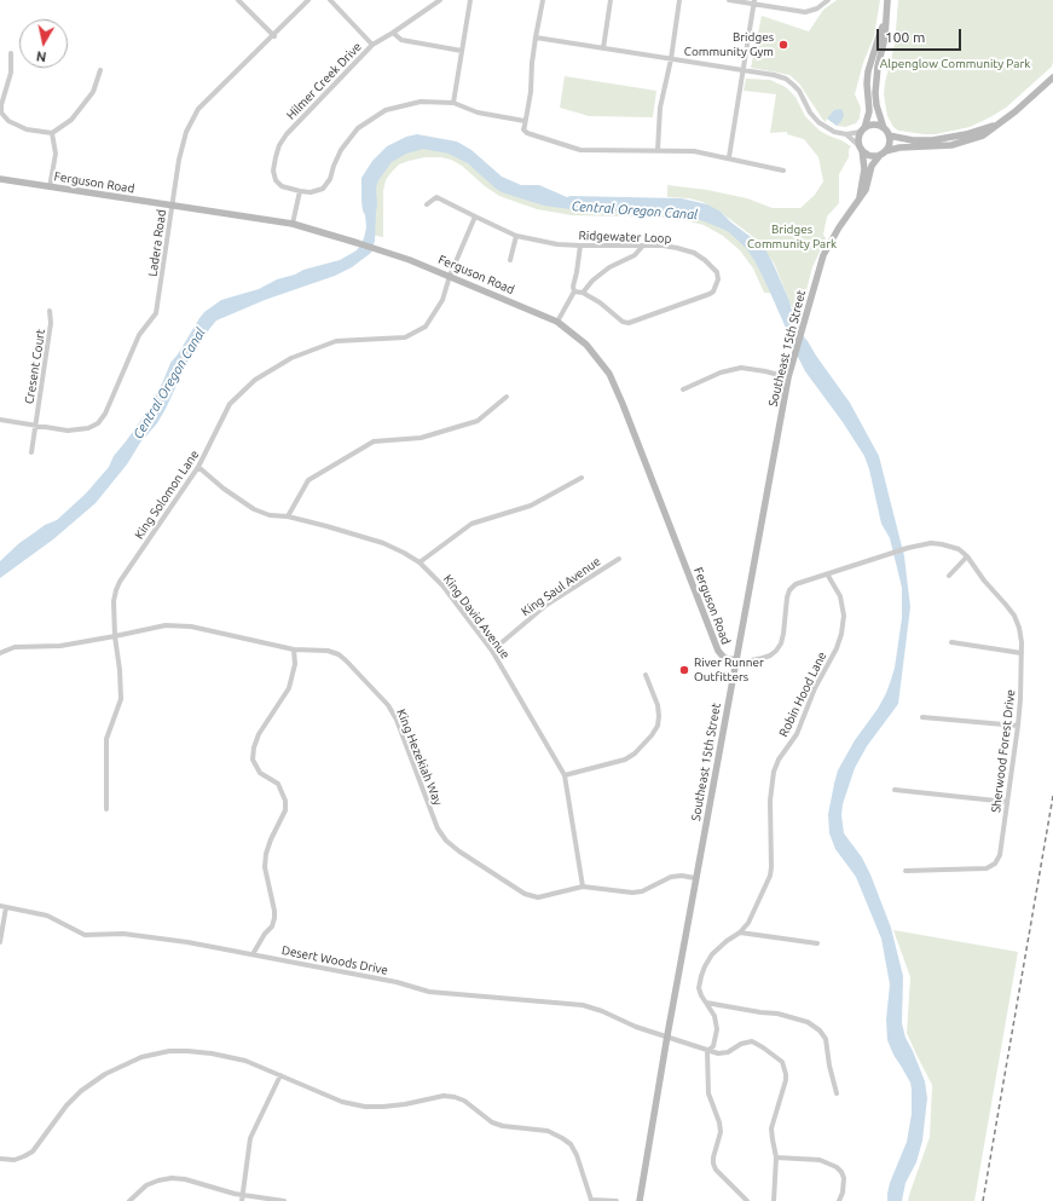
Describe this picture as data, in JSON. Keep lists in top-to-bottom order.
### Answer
{
  "streets": {
    "main road": ["Ferguson Road", "Southeast 15th Street"],
    "street": [
      "Hilmer Creek Drive",
      "Ridgewater Loop",
      "Ladera Road",
      "Cresent Court",
      "King Solomon Lane",
      "King Saul Avenue",
      "King David Avenue",
      "Robin Hood Lane",
      "Sherwood Forest Drive",
      "King Hezekiah Way",
      "Desert Woods Drive"
    ]
  },
  "crossings": [
    ["Ferguson Road", "Ladera Road"],
    ["Ferguson Road", "Southeast 15th Street"],
    ["Ferguson Road", "King Solomon Lane"],
    ["Ferguson Road", "Sherwood Forest Drive"],
    ["Ladera Road", "Cresent Court"],
    ["Southeast 15th Street", "Sherwood Forest Drive"],
    ["Southeast 15th Street", "King Hezekiah Way"],
    ["Southeast 15th Street", "Desert Woods Drive"],
    ["King Solomon Lane", "King David Avenue"],
    ["King Solomon Lane", "King Hezekiah Way"],
    ["King Saul Avenue", "King David Avenue"],
    ["King David Avenue", "King Hezekiah Way"],
    ["Robin Hood Lane", "Sherwood Forest Drive"],
    ["Robin Hood Lane", "Desert Woods Drive"]
  ],
  "water": ["Central Oregon Canal"],
  "parks": ["Alpenglow Community Park", "Bridges Community Park"],
  "places": ["Bridges Community Gym", "River Runner Outfitters"],
  "scale_bar": "100 m",
  "north": "bottom"
}
